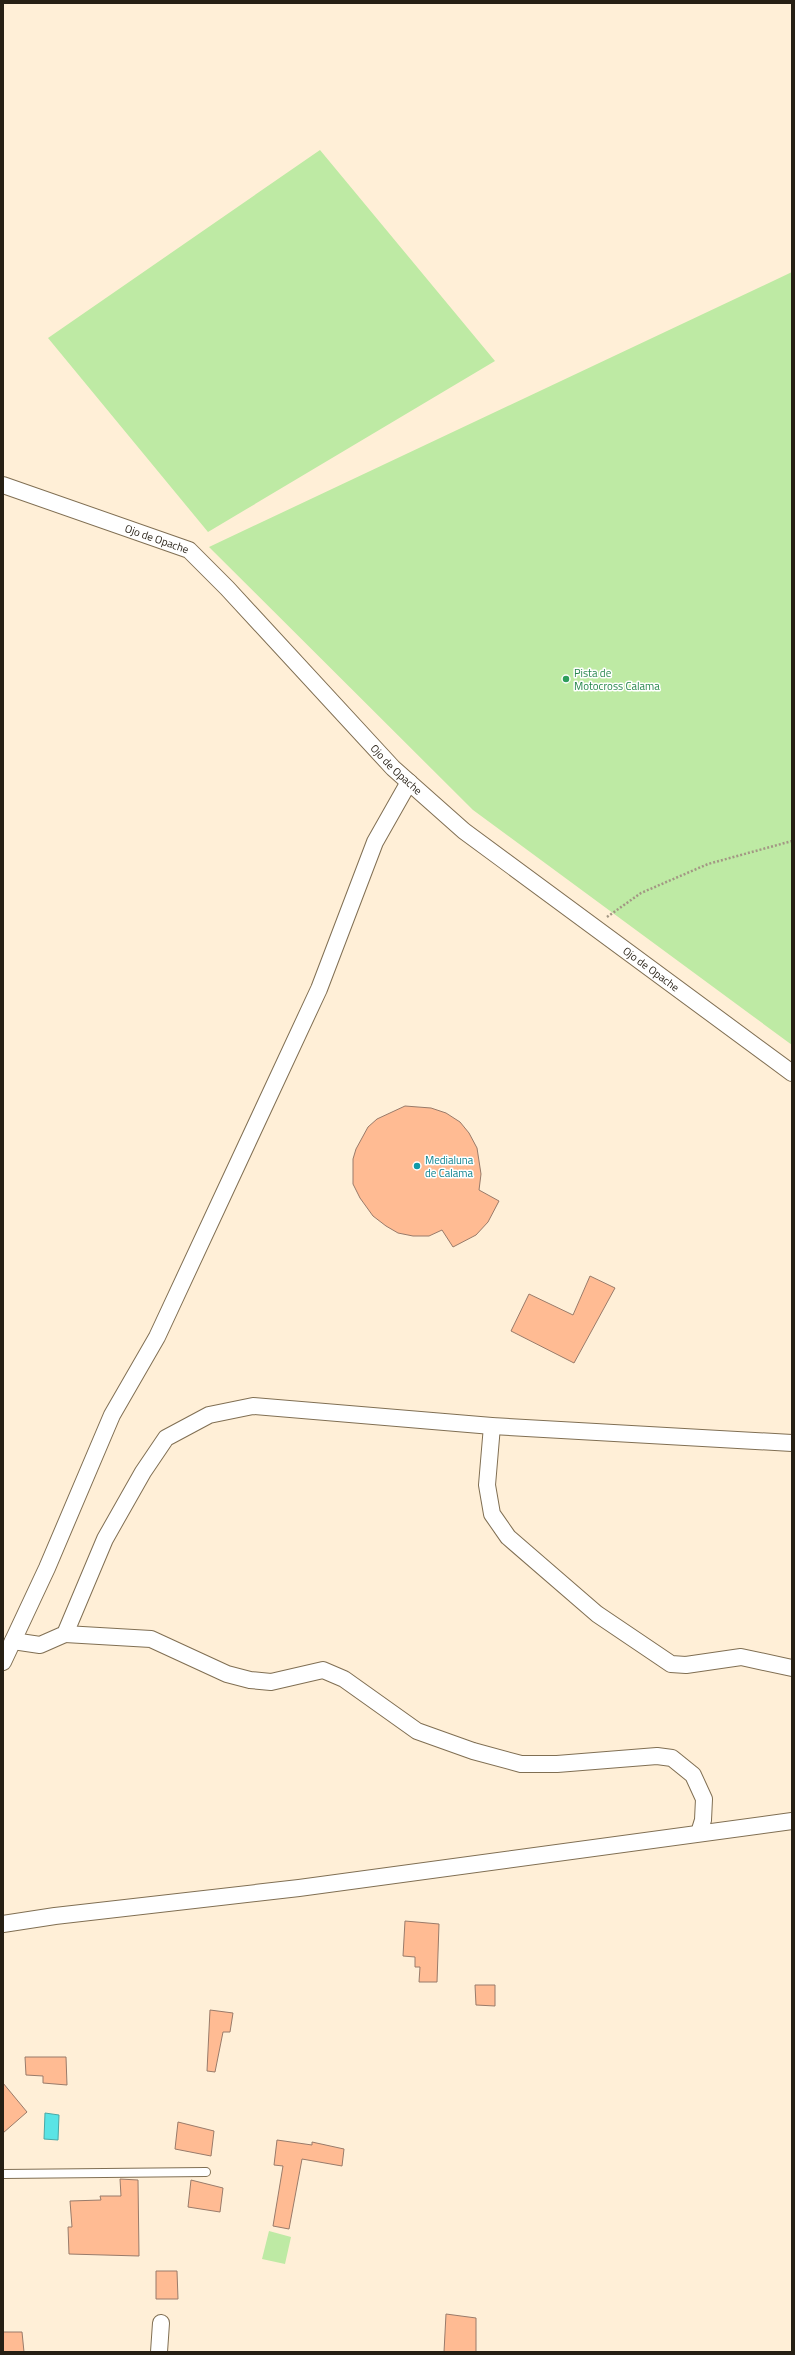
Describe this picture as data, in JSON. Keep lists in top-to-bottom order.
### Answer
{
  "streets": {
    "street": ["Ojo de Opache"]
  },
  "places": ["Pista de Motocross Calama", "Medialuna de Calama"]
}
